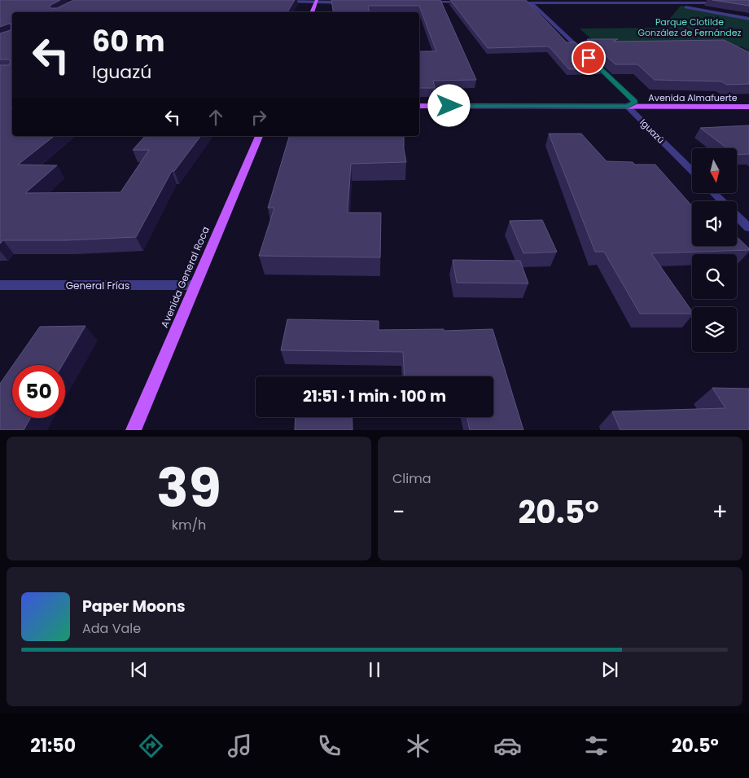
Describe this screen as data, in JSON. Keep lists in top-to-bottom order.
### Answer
{
  "streets": {
    "main road": ["Avenida Almafuerte", "Avenida General Roca"],
    "street": ["Iguazú", "General Frías"]
  },
  "crossings": [
    ["Avenida Almafuerte", "Iguazú"],
    ["Avenida General Roca", "General Frías"]
  ],
  "parks": ["Parque Clotilde González de Fernández"],
  "north": "bottom",
  "page": {
    "turn": ["60 m", "Iguazú"],
    "limit": "50",
    "trip": "21:51 · 1 min · 100 m",
    "tile": [
      ["39", "km/h"],
      "Clima"
    ],
    "heat": ["−", "20.5°", "+"],
    "song": ["Paper Moons", "Ada Vale"],
    "tabs": ["21:50", "20.5°"]
  }
}
